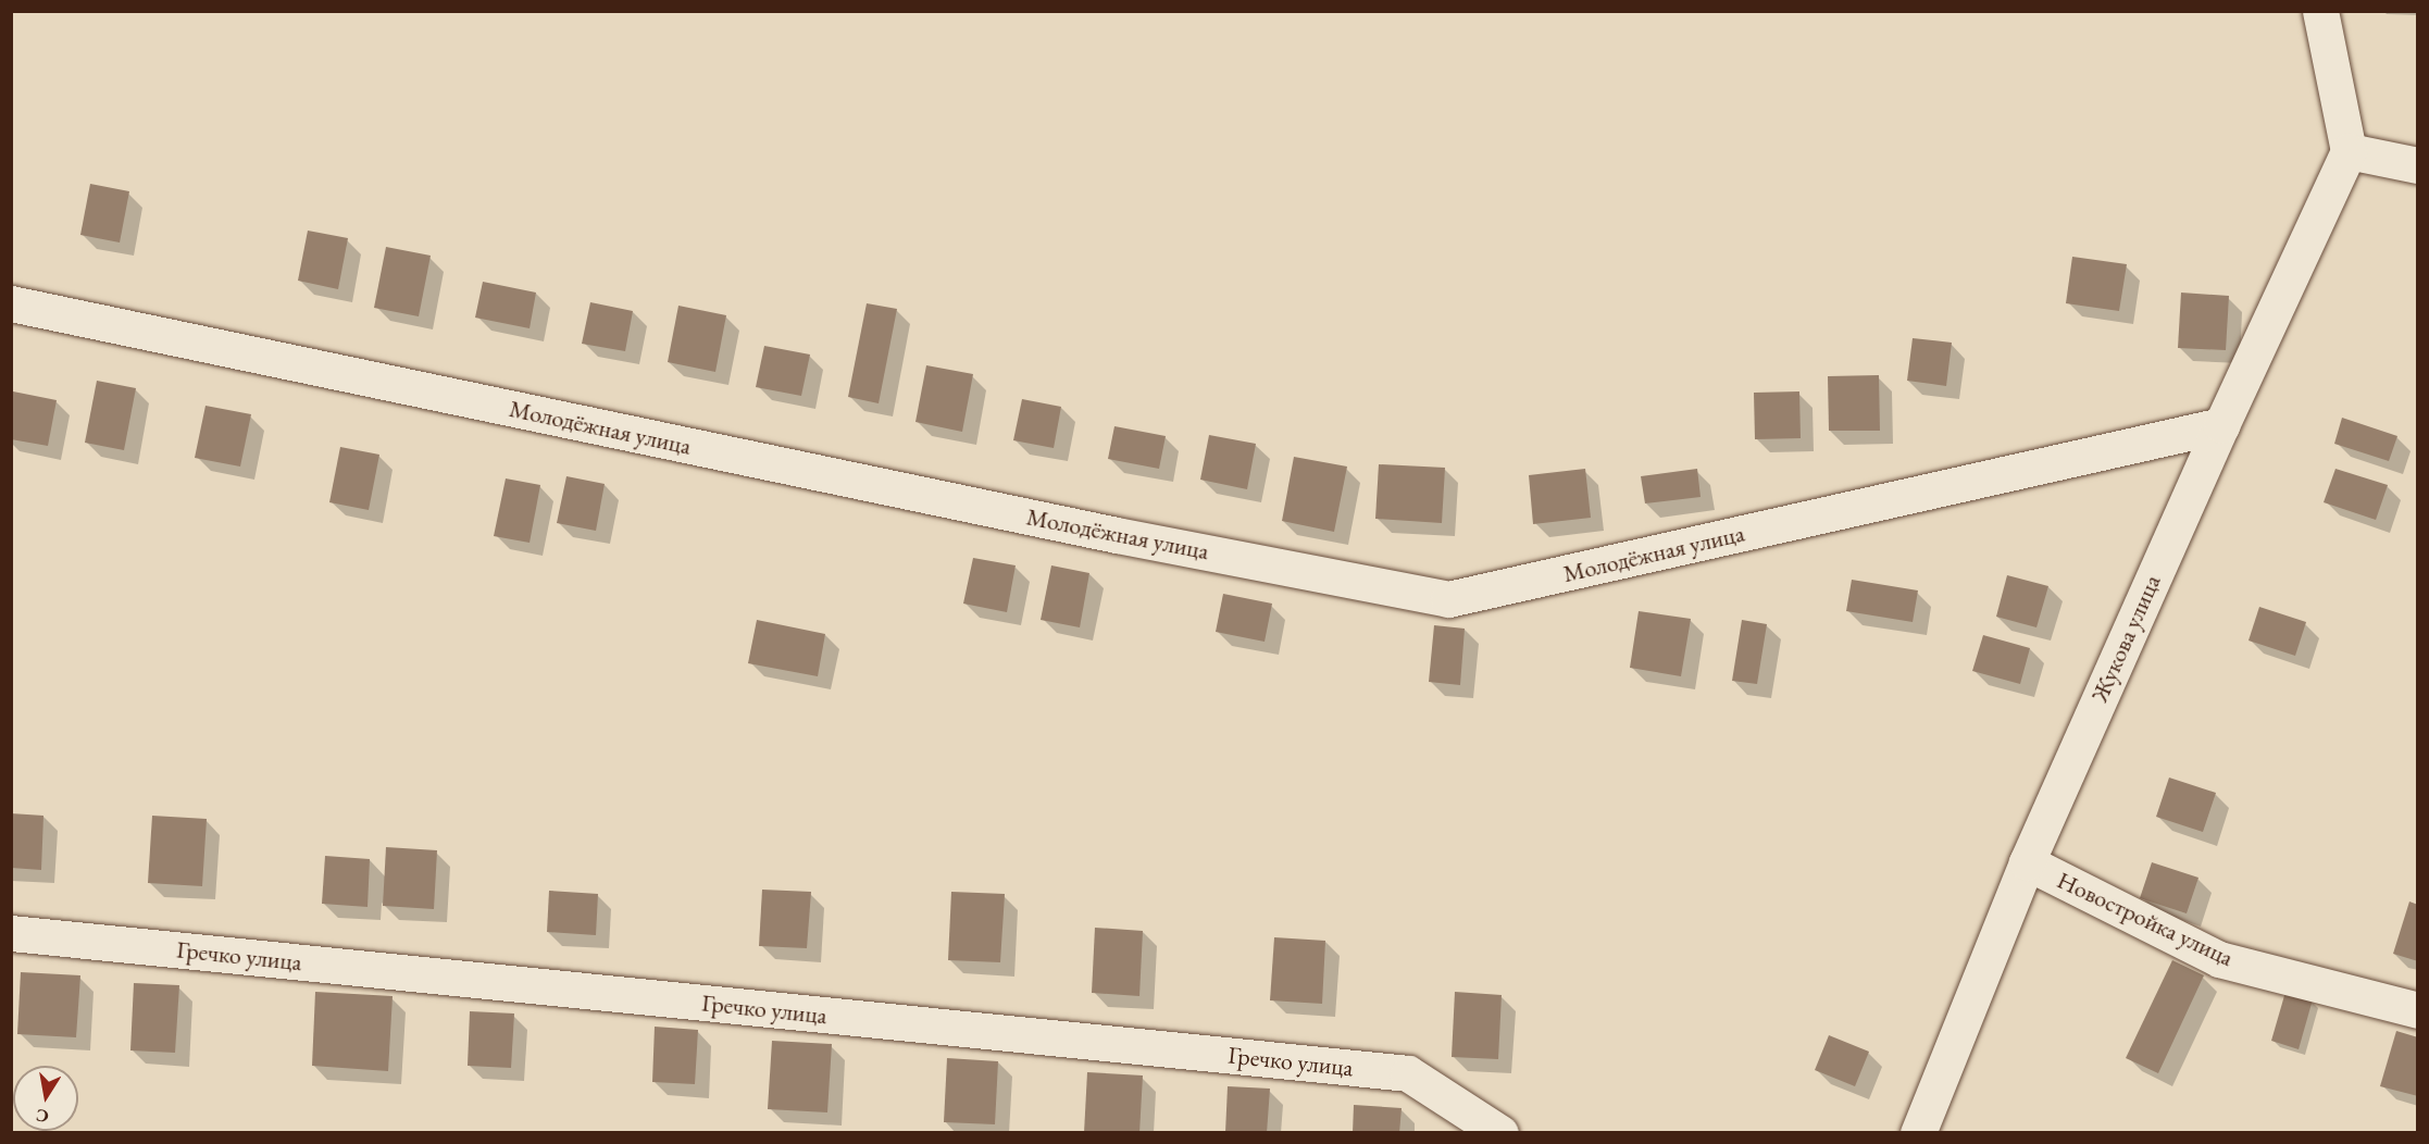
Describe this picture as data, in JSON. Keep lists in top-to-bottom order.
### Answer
{
  "streets": {
    "street": [
      "Молодёжная улица",
      "Жукова улица",
      "Новостройка улица",
      "Гречко улица"
    ]
  },
  "crossings": [
    ["Молодёжная улица", "Жукова улица"],
    ["Жукова улица", "Новостройка улица"]
  ],
  "north": "bottom"
}
